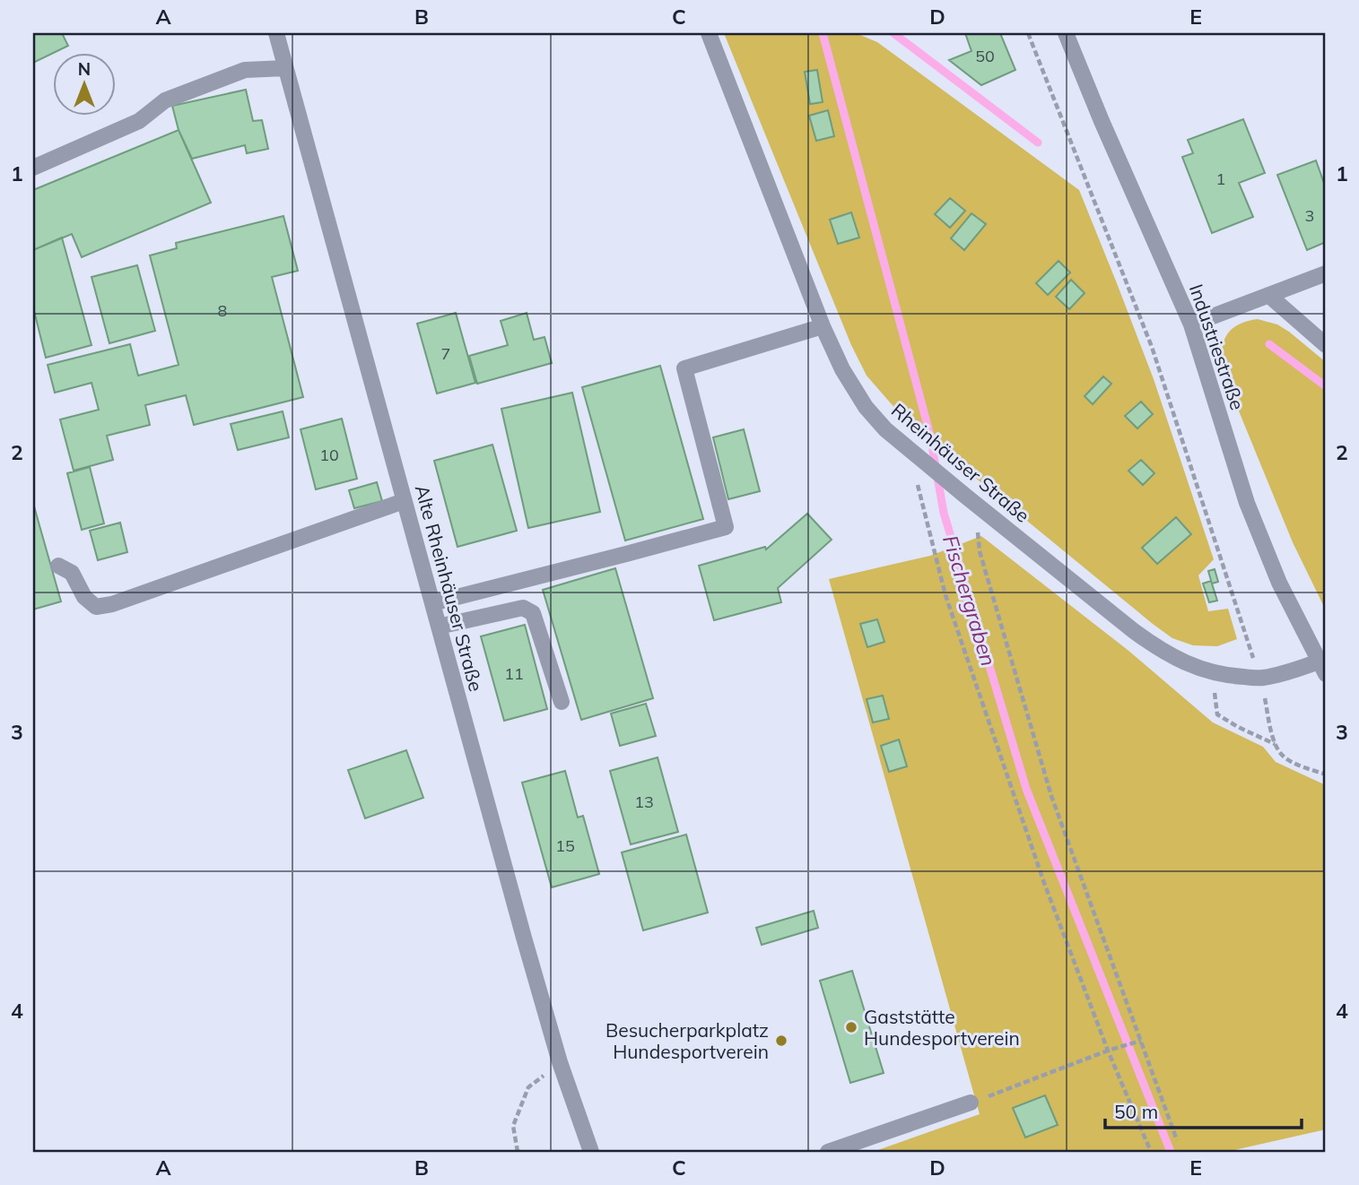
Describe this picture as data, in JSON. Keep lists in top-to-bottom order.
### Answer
{
  "streets": {
    "street": ["Industriestraße", "Rheinhäuser Straße", "Alte Rheinhäuser Straße"]
  },
  "crossings": [
    ["Industriestraße", "Rheinhäuser Straße"]
  ],
  "water": ["Fischergraben"],
  "places": ["Gaststätte Hundesportverein", "Besucherparkplatz Hundesportverein"],
  "house_numbers": [
    "50",
    "1",
    "3",
    "8",
    "7",
    "10",
    "11",
    "13",
    "15"
  ],
  "scale_bar": "50 m",
  "north": "top",
  "grid": {
    "columns": [
      "A",
      "B",
      "C",
      "D",
      "E"
    ],
    "rows": [
      "1",
      "2",
      "3",
      "4"
    ]
  }
}
